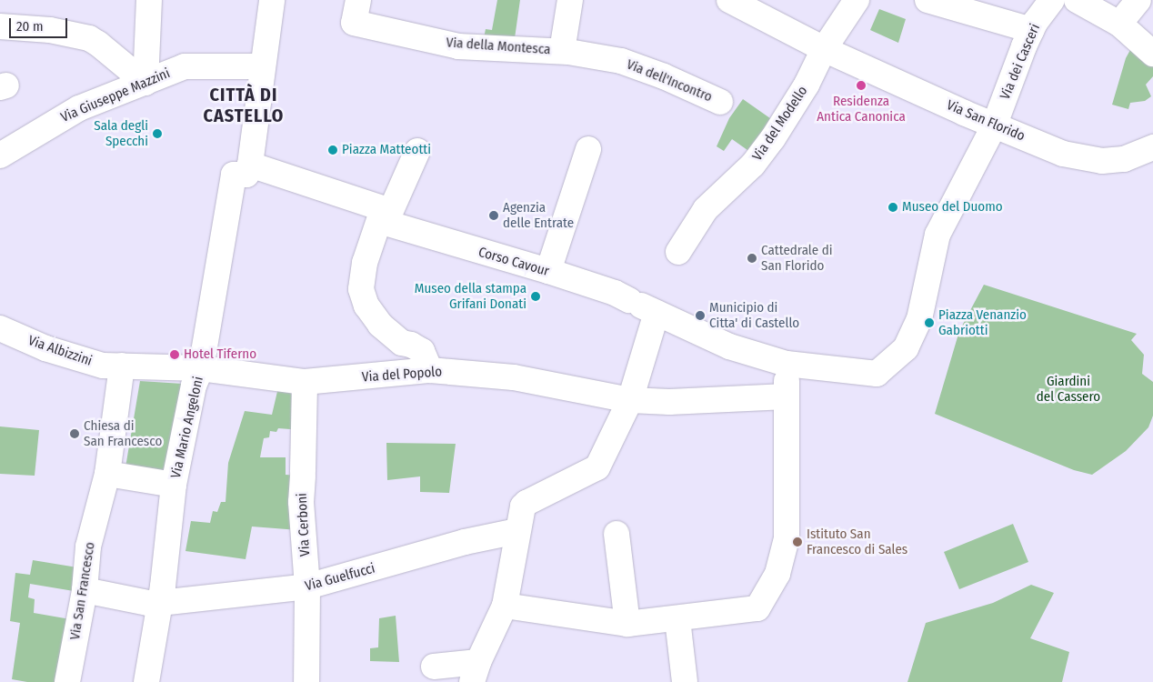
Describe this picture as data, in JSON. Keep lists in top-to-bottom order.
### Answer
{
  "streets": {
    "street": [
      "Via della Montesca",
      "Via dei Casceri",
      "Via dell'Incontro",
      "Via Giuseppe Mazzini",
      "Via San Florido",
      "Via del Modello",
      "Corso Cavour",
      "Via Albizzini",
      "Via del Popolo",
      "Via Mario Angeloni",
      "Via Cerboni",
      "Via Guelfucci",
      "Via San Francesco"
    ]
  },
  "crossings": [
    ["Via della Montesca", "Via dell'Incontro"],
    ["Via dei Casceri", "Via San Florido"],
    ["Via Giuseppe Mazzini", "Via Mario Angeloni"],
    ["Via San Florido", "Via del Modello"],
    ["Corso Cavour", "Via Mario Angeloni"],
    ["Via Albizzini", "Via del Popolo"],
    ["Via Albizzini", "Via Mario Angeloni"],
    ["Via Albizzini", "Via San Francesco"],
    ["Via del Popolo", "Via Mario Angeloni"],
    ["Via del Popolo", "Via Cerboni"],
    ["Via Mario Angeloni", "Via Guelfucci"],
    ["Via Cerboni", "Via Guelfucci"],
    ["Via Guelfucci", "Via San Francesco"]
  ],
  "districts": ["CITTÀ DI CASTELLO"],
  "parks": ["Giardini del Cassero"],
  "places": [
    "Residenza Antica Canonica",
    "Sala degli Specchi",
    "Piazza Matteotti",
    "Museo del Duomo",
    "Agenzia delle Entrate",
    "Cattedrale di San Florido",
    "Museo della stampa Grifani Donati",
    "Municipio di Citta' di Castello",
    "Piazza Venanzio Gabriotti",
    "Hotel Tiferno",
    "Chiesa di San Francesco",
    "Istituto San Francesco di Sales"
  ],
  "scale_bar": "20 m"
}
